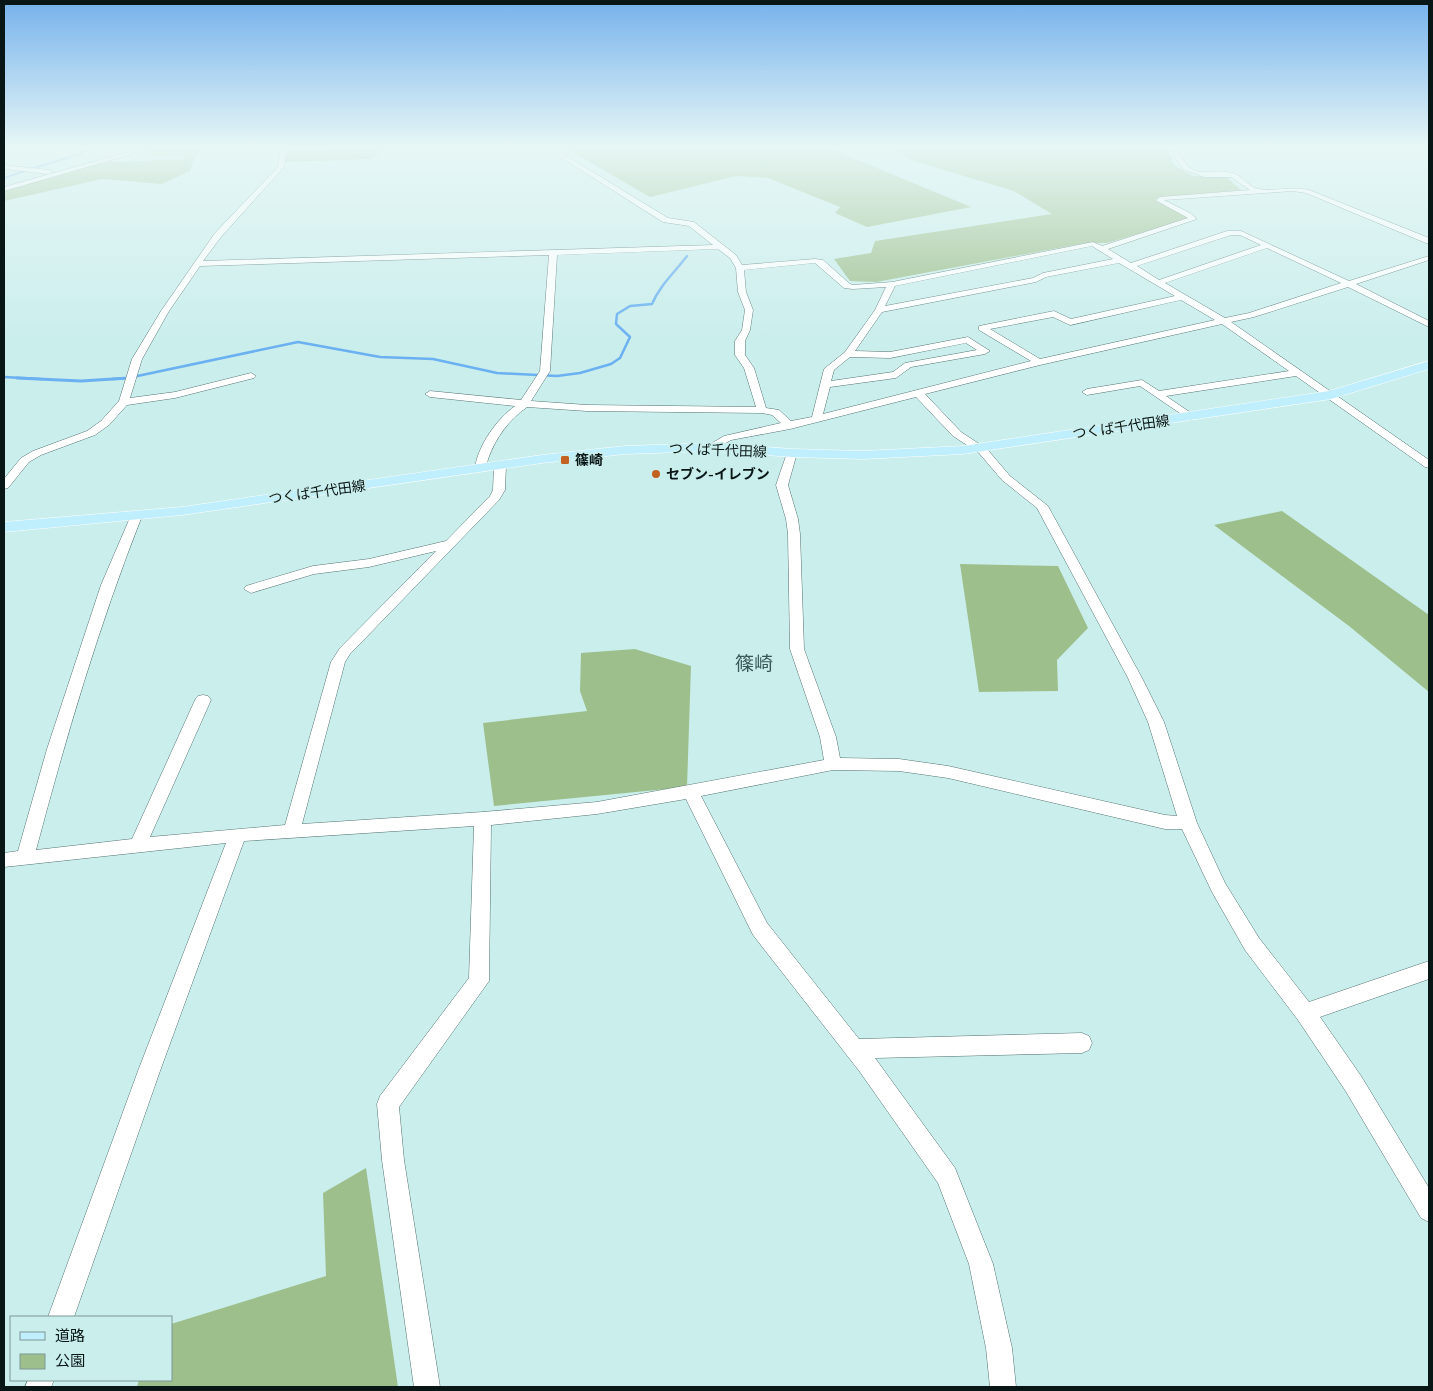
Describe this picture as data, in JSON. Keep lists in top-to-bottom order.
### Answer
{
  "streets": {
    "main road": ["つくば千代田線"]
  },
  "districts": ["篠崎"],
  "places": {
    "transit": ["篠崎"],
    "other": ["セブン-イレブン"]
  },
  "legend": ["道路", "公園"]
}
